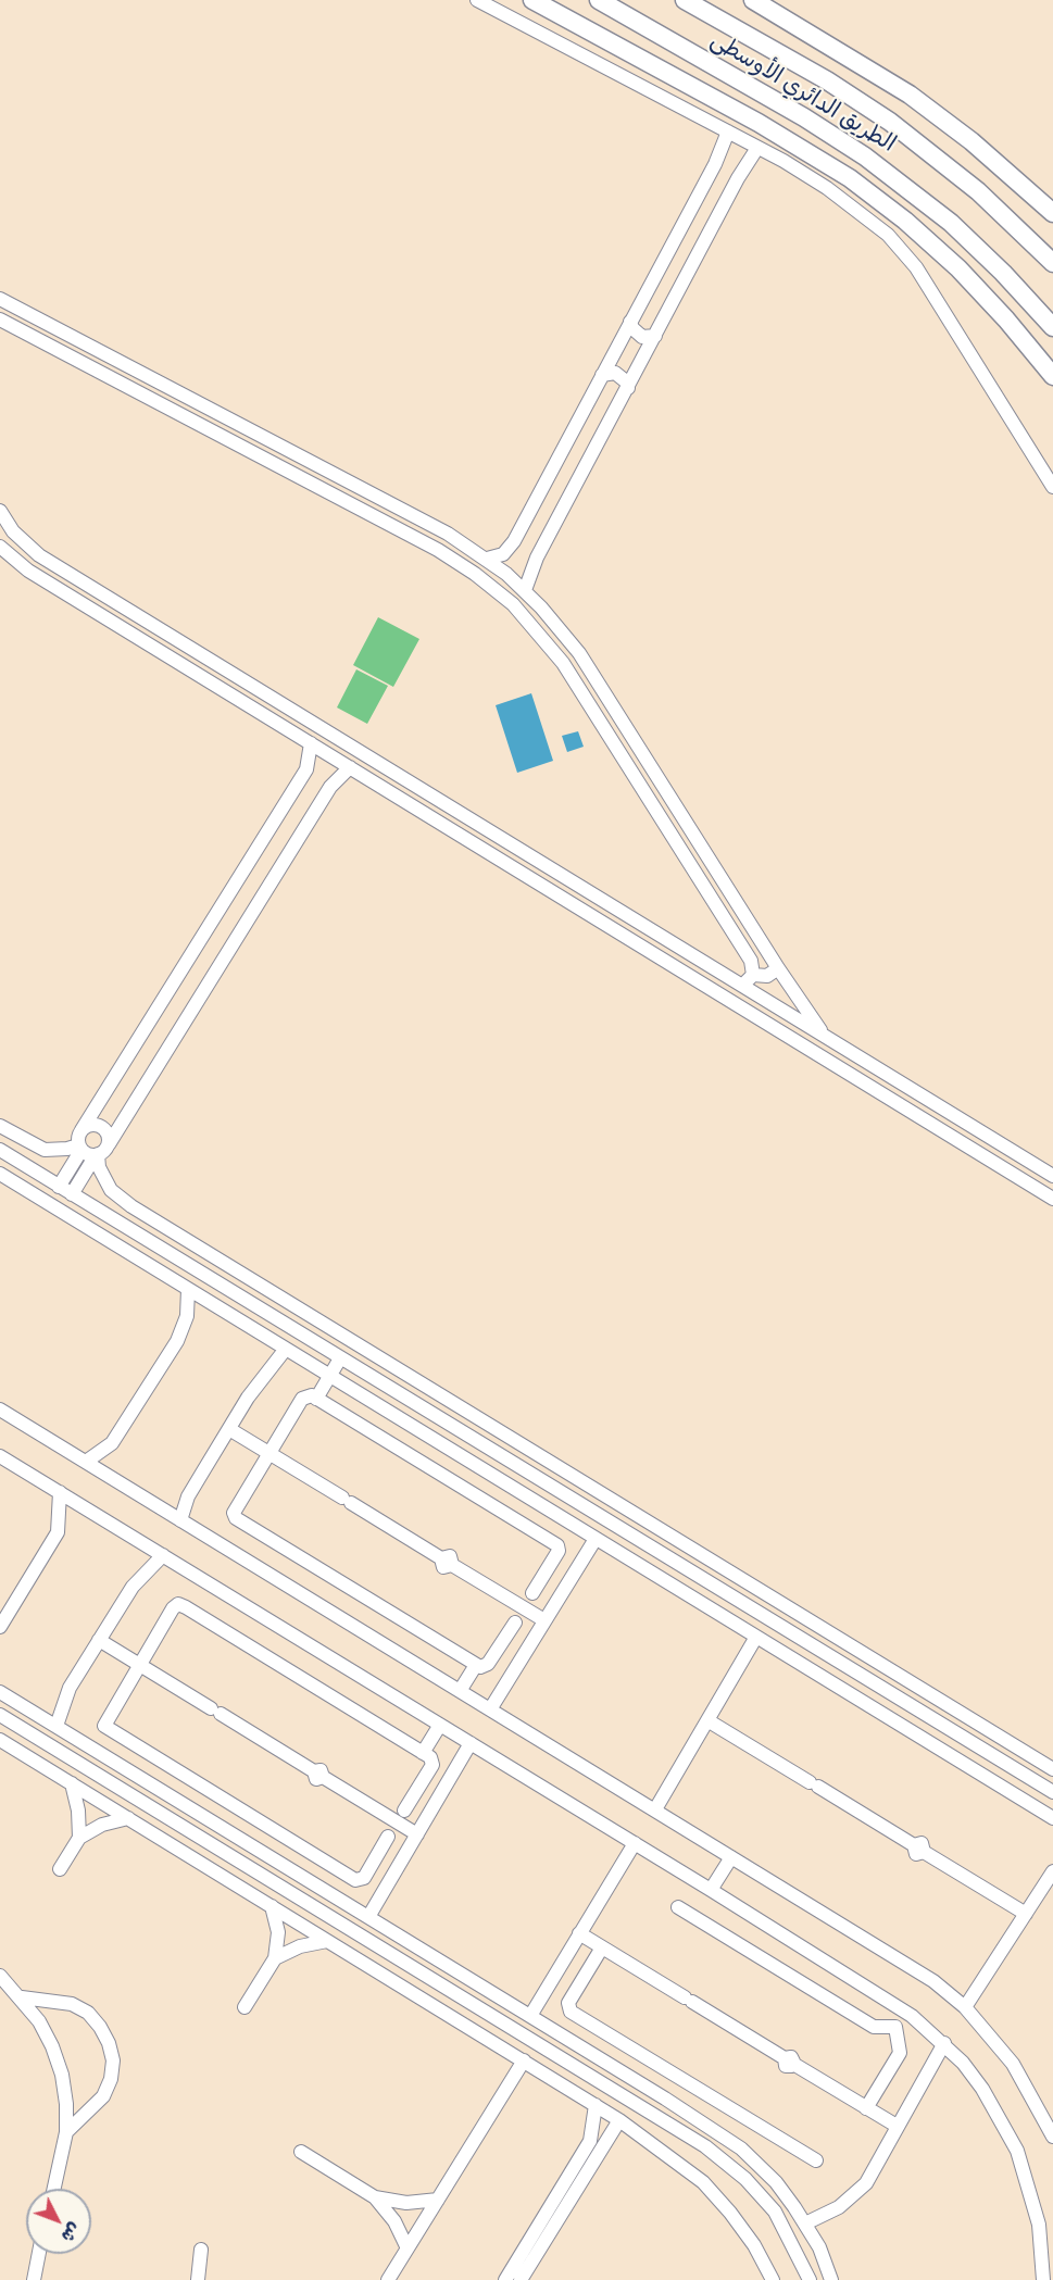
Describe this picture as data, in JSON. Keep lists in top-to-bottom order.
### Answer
{
  "streets": {
    "highway": ["الطريق الدائري الأوسطى"]
  },
  "north": "bottom right"
}
